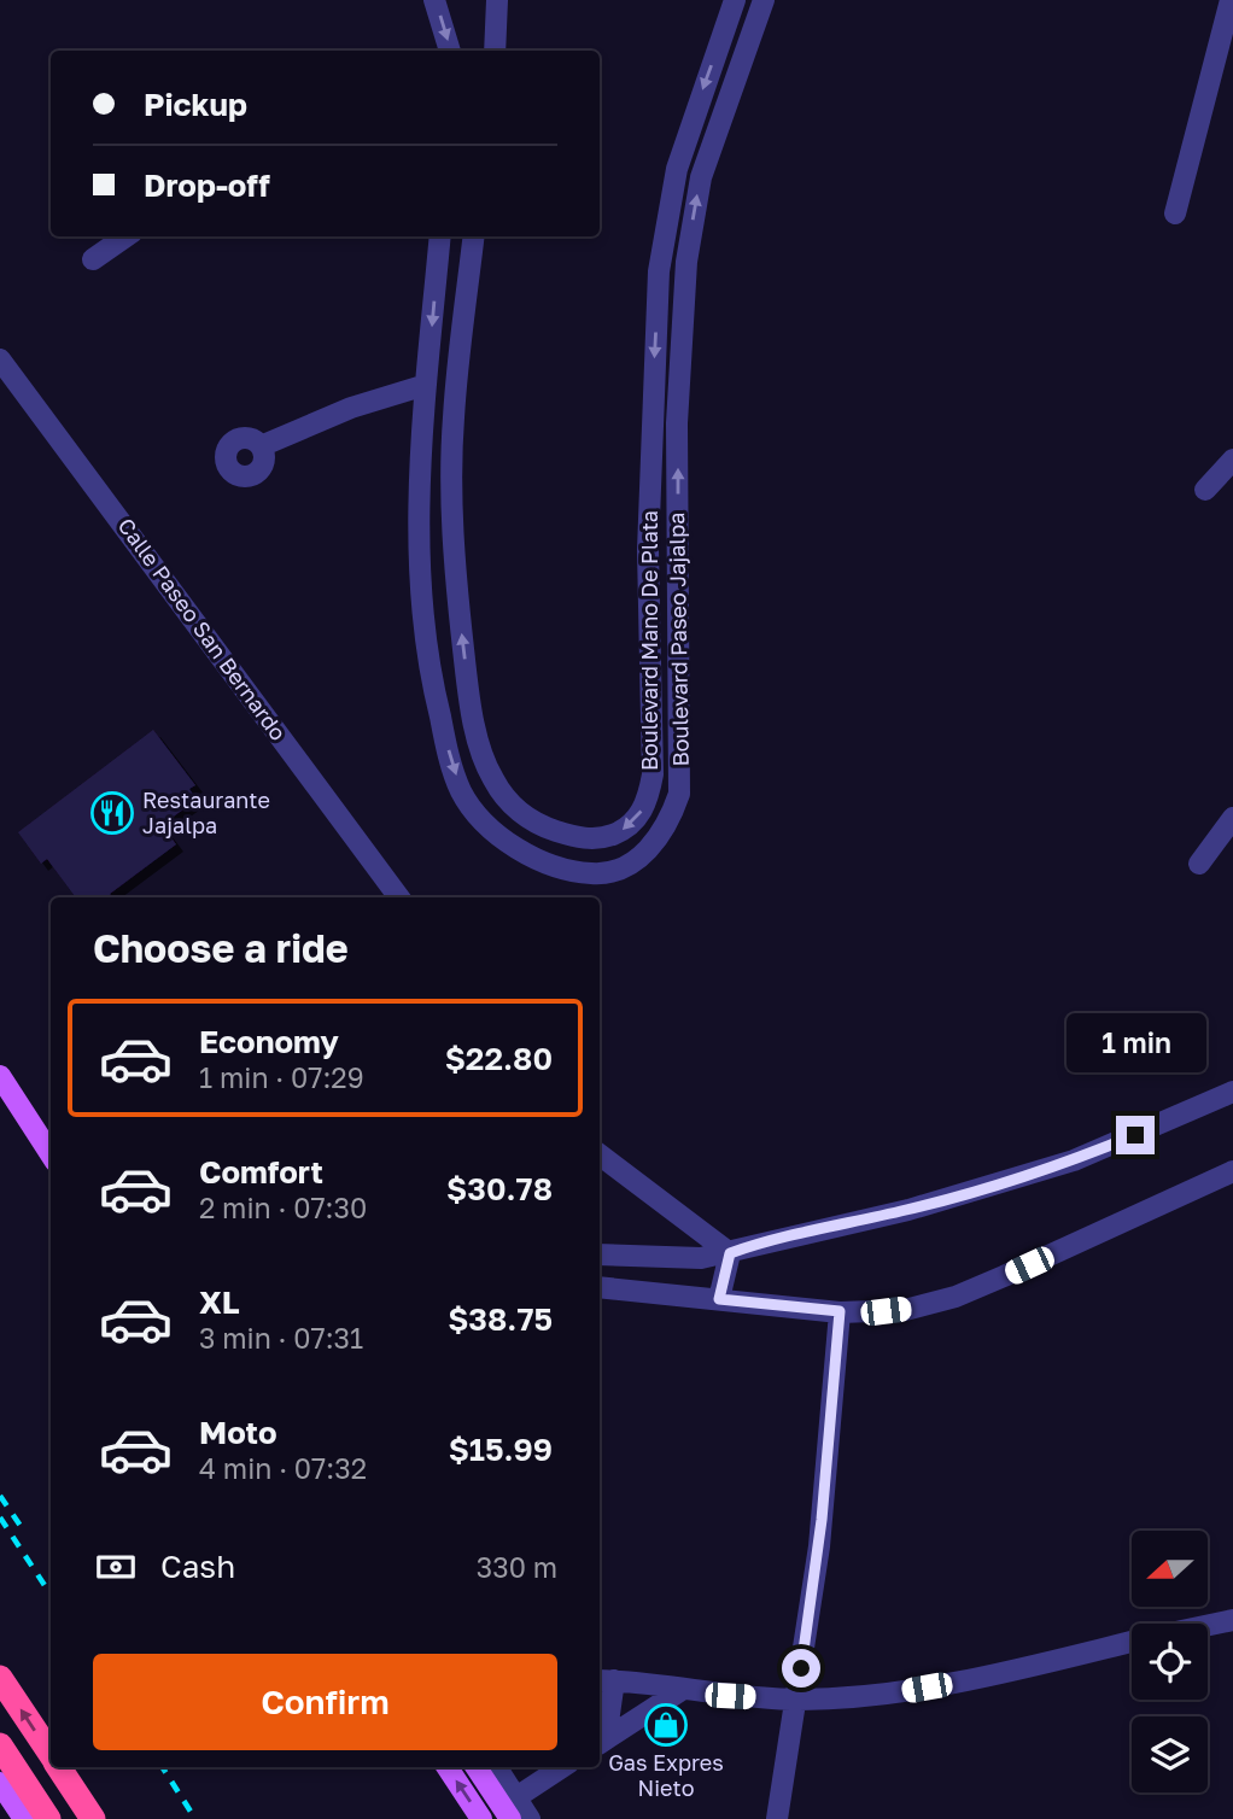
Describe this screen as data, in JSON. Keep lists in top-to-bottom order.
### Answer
{
  "streets": {
    "street": ["Calle Paseo San Bernardo", "Boulevard Paseo Jajalpa", "Boulevard Mano De Plata"]
  },
  "places": {
    "restaurant": ["Restaurante Jajalpa"],
    "shop": ["Gas Expres Nieto"]
  },
  "north": "left",
  "page": {
    "banner": ["Pickup", "Drop-off"],
    "heading": "Choose a ride",
    "list": [
      {
        "name": "Economy",
        "note": "1 min · 07:29",
        "value": "$22.80"
      },
      {
        "name": "Comfort",
        "note": "2 min · 07:30",
        "value": "$30.78"
      },
      {
        "name": "XL",
        "note": "3 min · 07:31",
        "value": "$38.75"
      },
      {
        "name": "Moto",
        "note": "4 min · 07:32",
        "value": "$15.99"
      }
    ],
    "bubble": "1 min",
    "pay": ["Cash", "330 m"],
    "buttons": "Confirm"
  }
}
